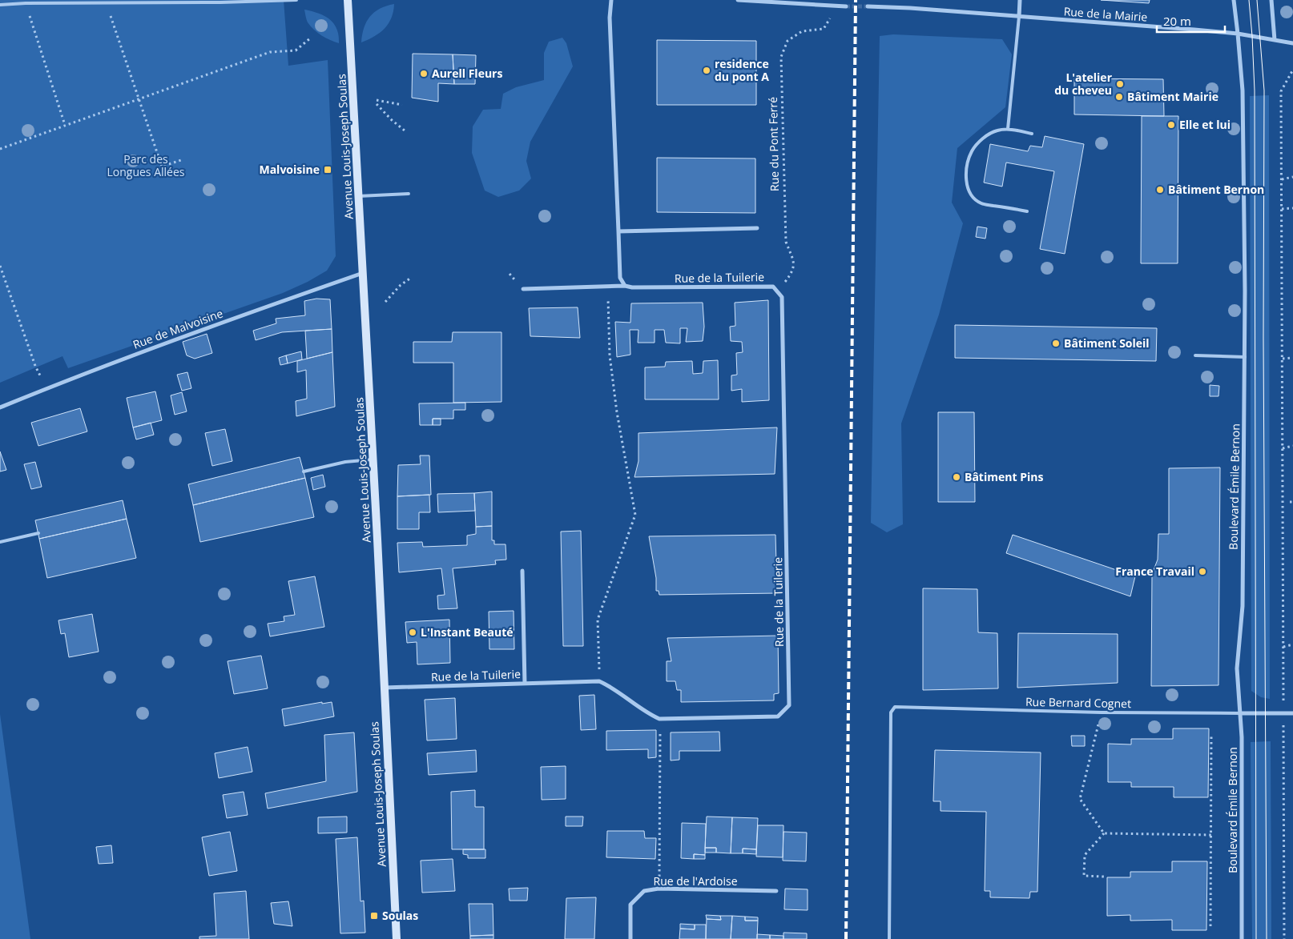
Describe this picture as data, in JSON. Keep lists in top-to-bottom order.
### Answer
{
  "streets": {
    "main road": ["Avenue Louis-Joseph Soulas"],
    "street": [
      "Rue de la Mairie",
      "Rue de la Tuilerie",
      "Rue de Malvoisine",
      "Boulevard Émile Bernon",
      "Rue de l'Ardoise"
    ],
    "lane": ["Rue Bernard Cognet"],
    "path": ["Rue du Pont Ferré"]
  },
  "crossings": [
    ["Rue de la Mairie", "Boulevard Émile Bernon"],
    ["Rue du Pont Ferré", "Rue de la Tuilerie"],
    ["Avenue Louis-Joseph Soulas", "Rue de la Tuilerie"],
    ["Avenue Louis-Joseph Soulas", "Rue de Malvoisine"],
    ["Boulevard Émile Bernon", "Rue Bernard Cognet"]
  ],
  "parks": ["Parc des Longues Allées"],
  "places": {
    "other": [
      "residence du pont A",
      "Aurell Fleurs",
      "L'atelier du cheveu",
      "Bâtiment Mairie",
      "Elle et lui",
      "Bâtiment Bernon",
      "Bâtiment Soleil",
      "Bâtiment Pins",
      "France Travail",
      "L'Instant Beauté"
    ],
    "transit": ["Malvoisine", "Soulas"]
  },
  "scale_bar": "20 m"
}
